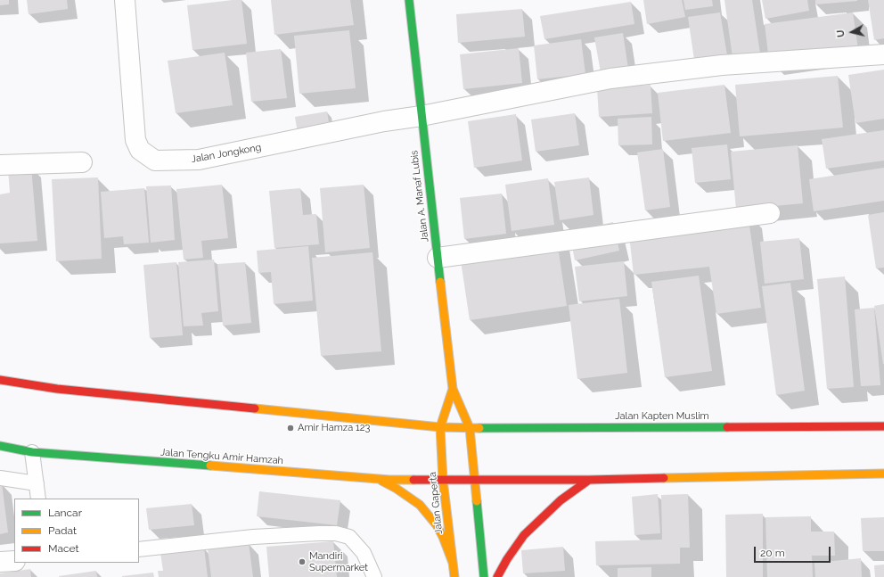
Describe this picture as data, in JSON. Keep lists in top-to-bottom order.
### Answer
{
  "streets": {
    "main road": [
      "Jalan A. Manaf Lubis",
      "Jalan Kapten Muslim",
      "Jalan Tengku Amir Hamzah",
      "Jalan Gaperta"
    ],
    "street": ["Jalan Jongkong"]
  },
  "crossings": [
    ["Jalan Jongkong", "Jalan A. Manaf Lubis"],
    ["Jalan A. Manaf Lubis", "Jalan Kapten Muslim"],
    ["Jalan A. Manaf Lubis", "Jalan Gaperta"],
    ["Jalan Kapten Muslim", "Jalan Gaperta"],
    ["Jalan Tengku Amir Hamzah", "Jalan Gaperta"]
  ],
  "places": ["Amir Hamza 123", "Mandiri Supermarket"],
  "legend": ["Lancar", "Padat", "Macet"],
  "scale_bar": "20 m",
  "north": "left"
}
